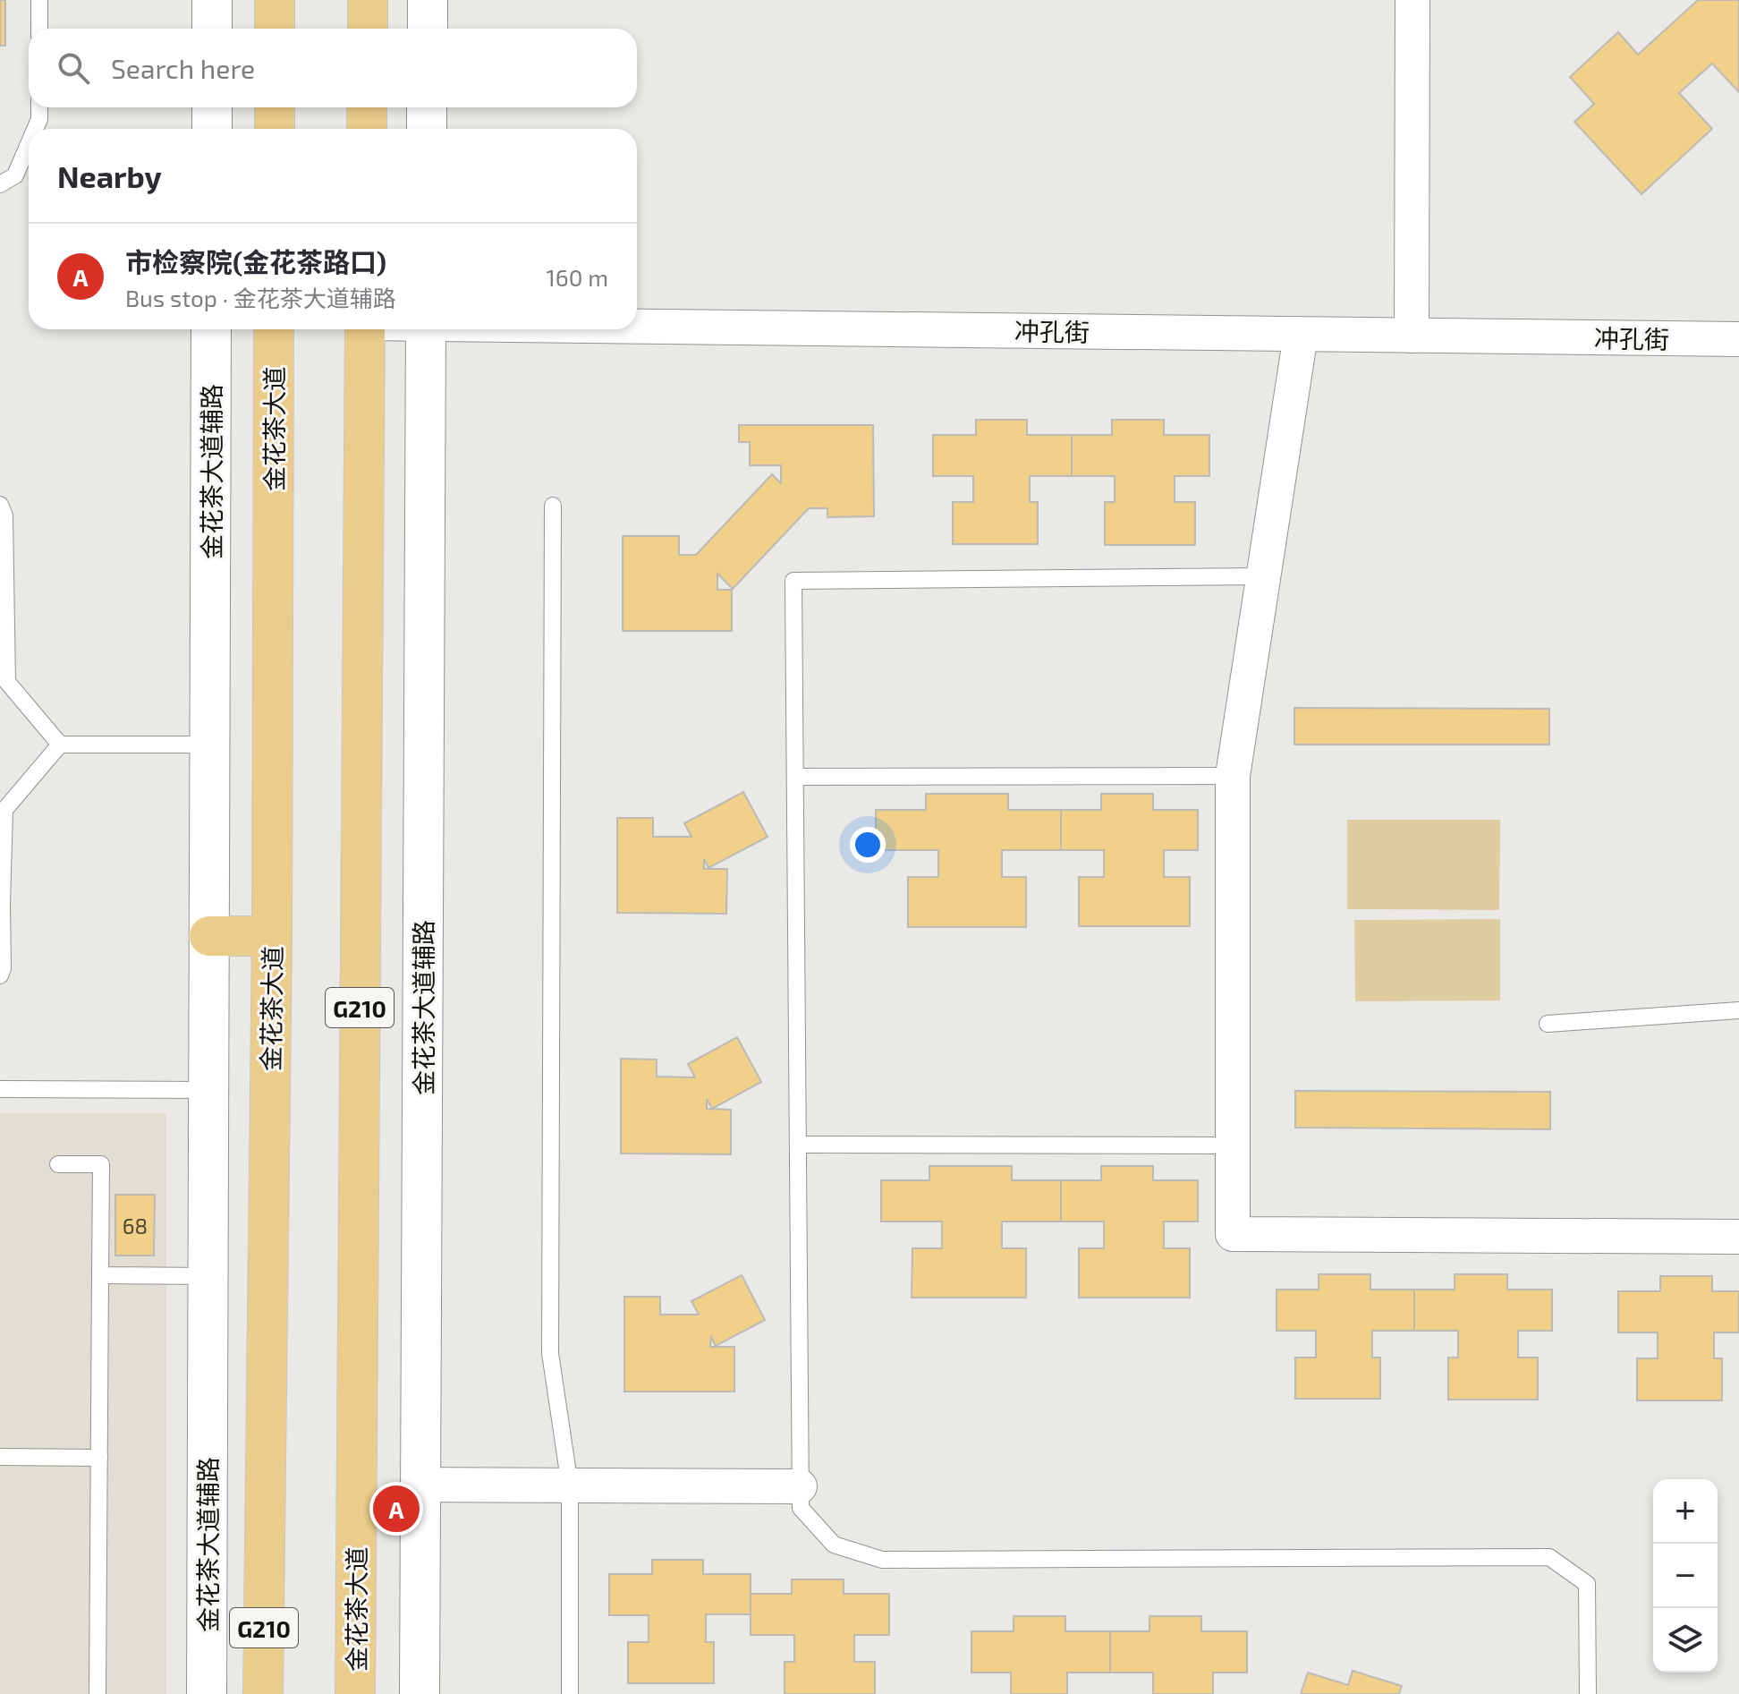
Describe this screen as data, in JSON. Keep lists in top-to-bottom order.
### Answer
{
  "streets": {
    "highway": ["金花茶大道", "G210"],
    "street": ["冲孔街", "金花茶大道辅路"]
  },
  "house_numbers": ["68"],
  "page": {
    "search": "Search here",
    "heading": "Nearby",
    "list": [
      {
        "mark": "A",
        "name": "市检察院(金花茶路口)",
        "note": "Bus stop · 金花茶大道辅路",
        "value": "160 m"
      }
    ],
    "map_buttons": ["+", "−"],
    "pins": "A"
  }
}
